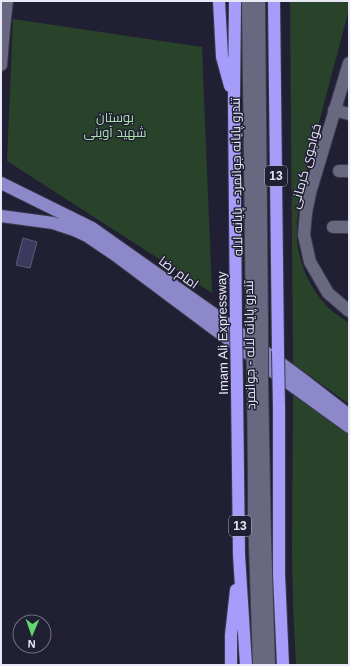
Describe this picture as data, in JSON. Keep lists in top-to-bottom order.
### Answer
{
  "streets": {
    "highway": ["13", "Imam Ali Expressway"],
    "main road": ["امام رضا"],
    "street": ["خواجوی کرمانی", "تندرو پایانه جوانمرد - پایانه لاله", "تندرو پایانه لاله - جوانمرد"]
  },
  "crossings": [
    ["تندرو پایانه جوانمرد - پایانه لاله", "تندرو پایانه لاله - جوانمرد"]
  ],
  "parks": ["بوستان شهید آوینی"],
  "north": "bottom"
}
